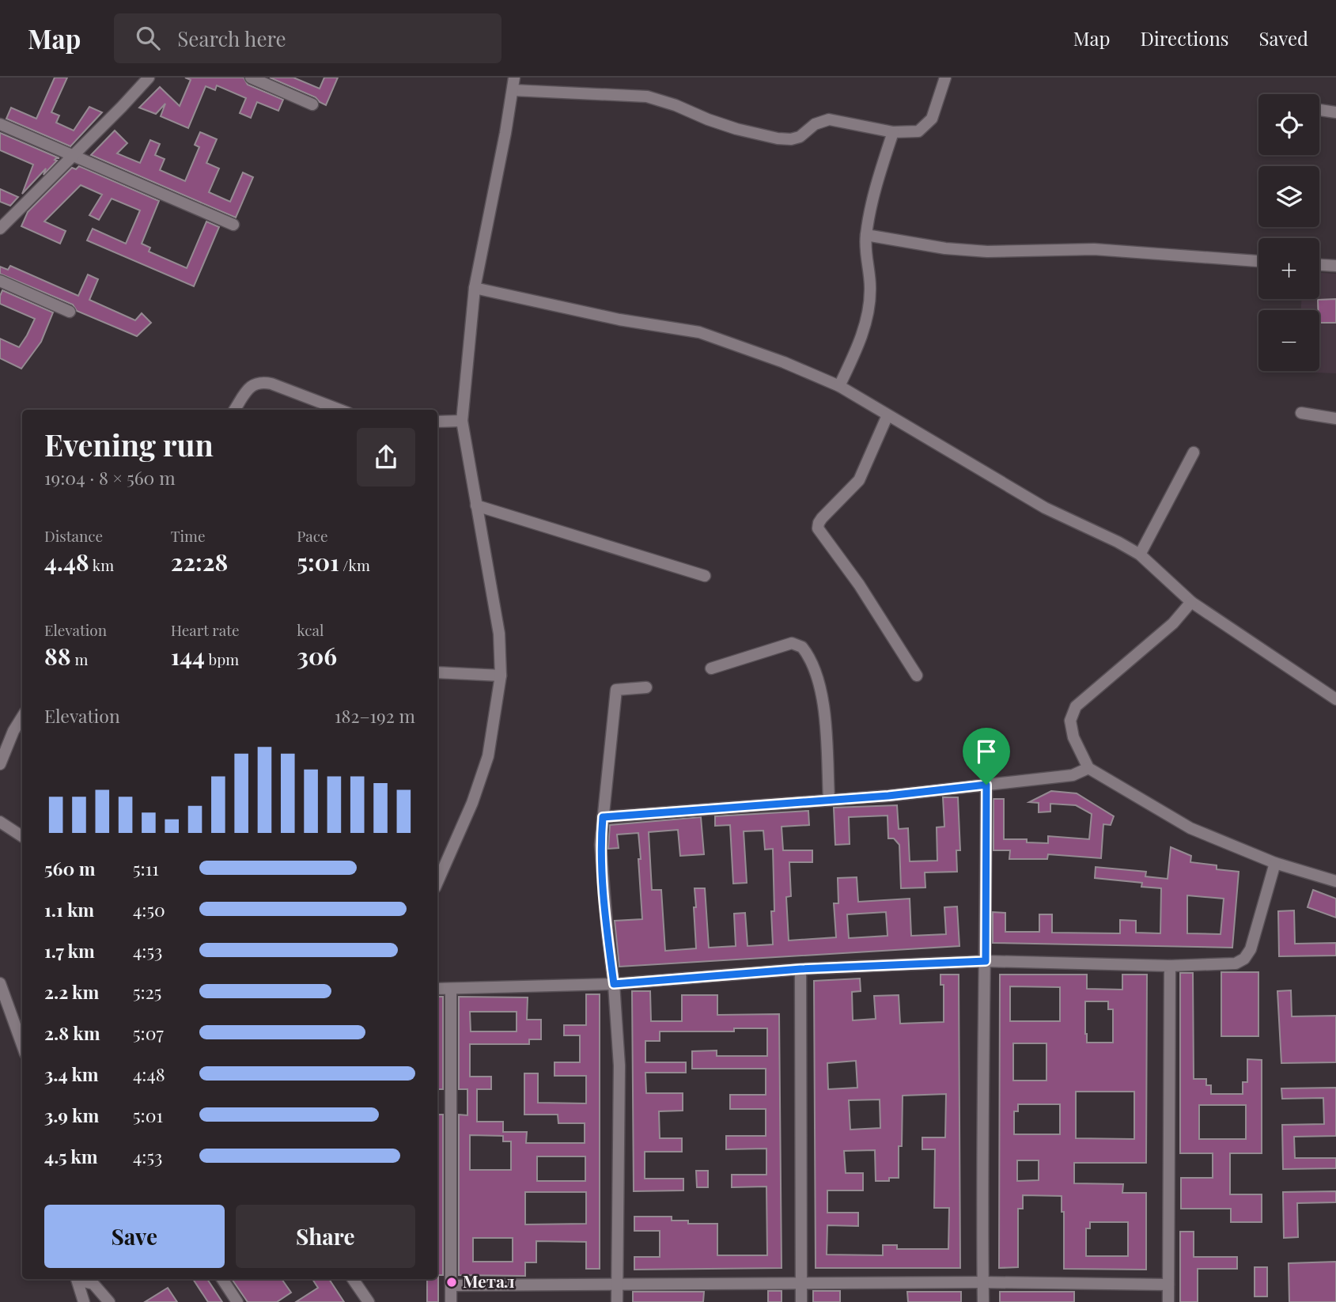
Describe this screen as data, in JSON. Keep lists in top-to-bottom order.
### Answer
{
  "places": ["Метал"],
  "page": {
    "header": "Map",
    "search": "Search here",
    "nav": ["Map", "Directions", "Saved"],
    "map_buttons": ["+", "−"],
    "heading": ["Evening run", "19:04 · 8 × 560 m"],
    "stats": [
      ["Distance", "4.48 km"],
      ["Time", "22:28"],
      ["Pace", "5:01 /km"],
      ["Elevation", "88 m"],
      ["Heart rate", "144 bpm"],
      ["kcal", "306"]
    ],
    "chart": ["Elevation", "182–192 m"],
    "list": [
      {
        "name": "560 m",
        "note": "5:11"
      },
      {
        "name": "1.1 km",
        "note": "4:50"
      },
      {
        "name": "1.7 km",
        "note": "4:53"
      },
      {
        "name": "2.2 km",
        "note": "5:25"
      },
      {
        "name": "2.8 km",
        "note": "5:07"
      },
      {
        "name": "3.4 km",
        "note": "4:48"
      },
      {
        "name": "3.9 km",
        "note": "5:01"
      },
      {
        "name": "4.5 km",
        "note": "4:53"
      }
    ],
    "buttons": ["Save", "Share"]
  }
}
